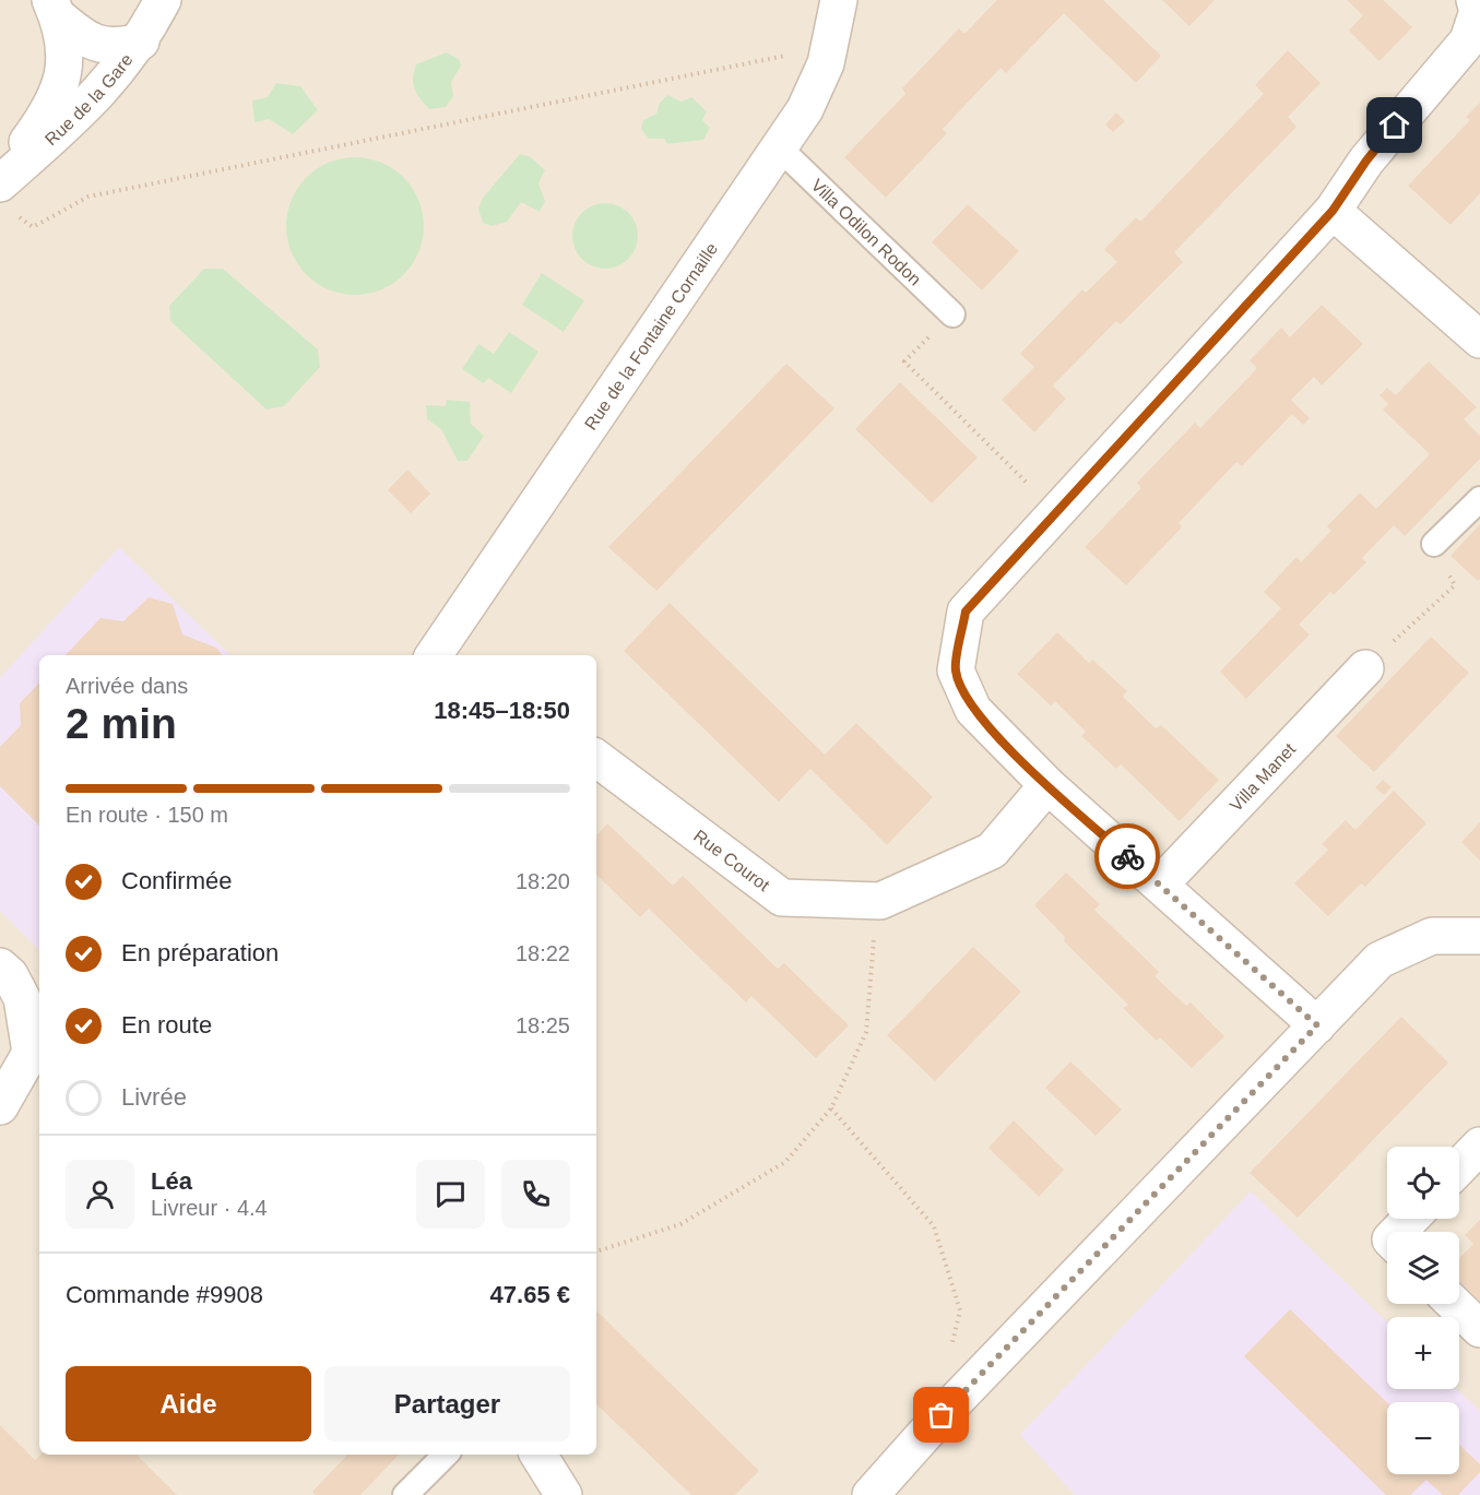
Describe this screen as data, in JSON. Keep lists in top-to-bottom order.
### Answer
{
  "streets": {
    "street": [
      "Rue de la Gare",
      "Rue de la Fontaine Cornaille",
      "Villa Manet",
      "Rue Courot"
    ],
    "lane": ["Villa Odilon Rodon"]
  },
  "crossings": [
    ["Villa Odilon Rodon", "Rue de la Fontaine Cornaille"]
  ],
  "page": {
    "heading": ["2 min", "Arrivée dans", "18:45–18:50"],
    "panel": [
      "Léa",
      "Livreur · 4.4",
      "Commande #9908",
      "47.65 €"
    ],
    "bar": "En route · 150 m",
    "list": [
      ["Confirmée", "18:20"],
      ["En préparation", "18:22"],
      ["En route", "18:25"],
      "Livrée"
    ],
    "map_buttons": ["+", "−"],
    "buttons": ["Aide", "Partager"]
  }
}
